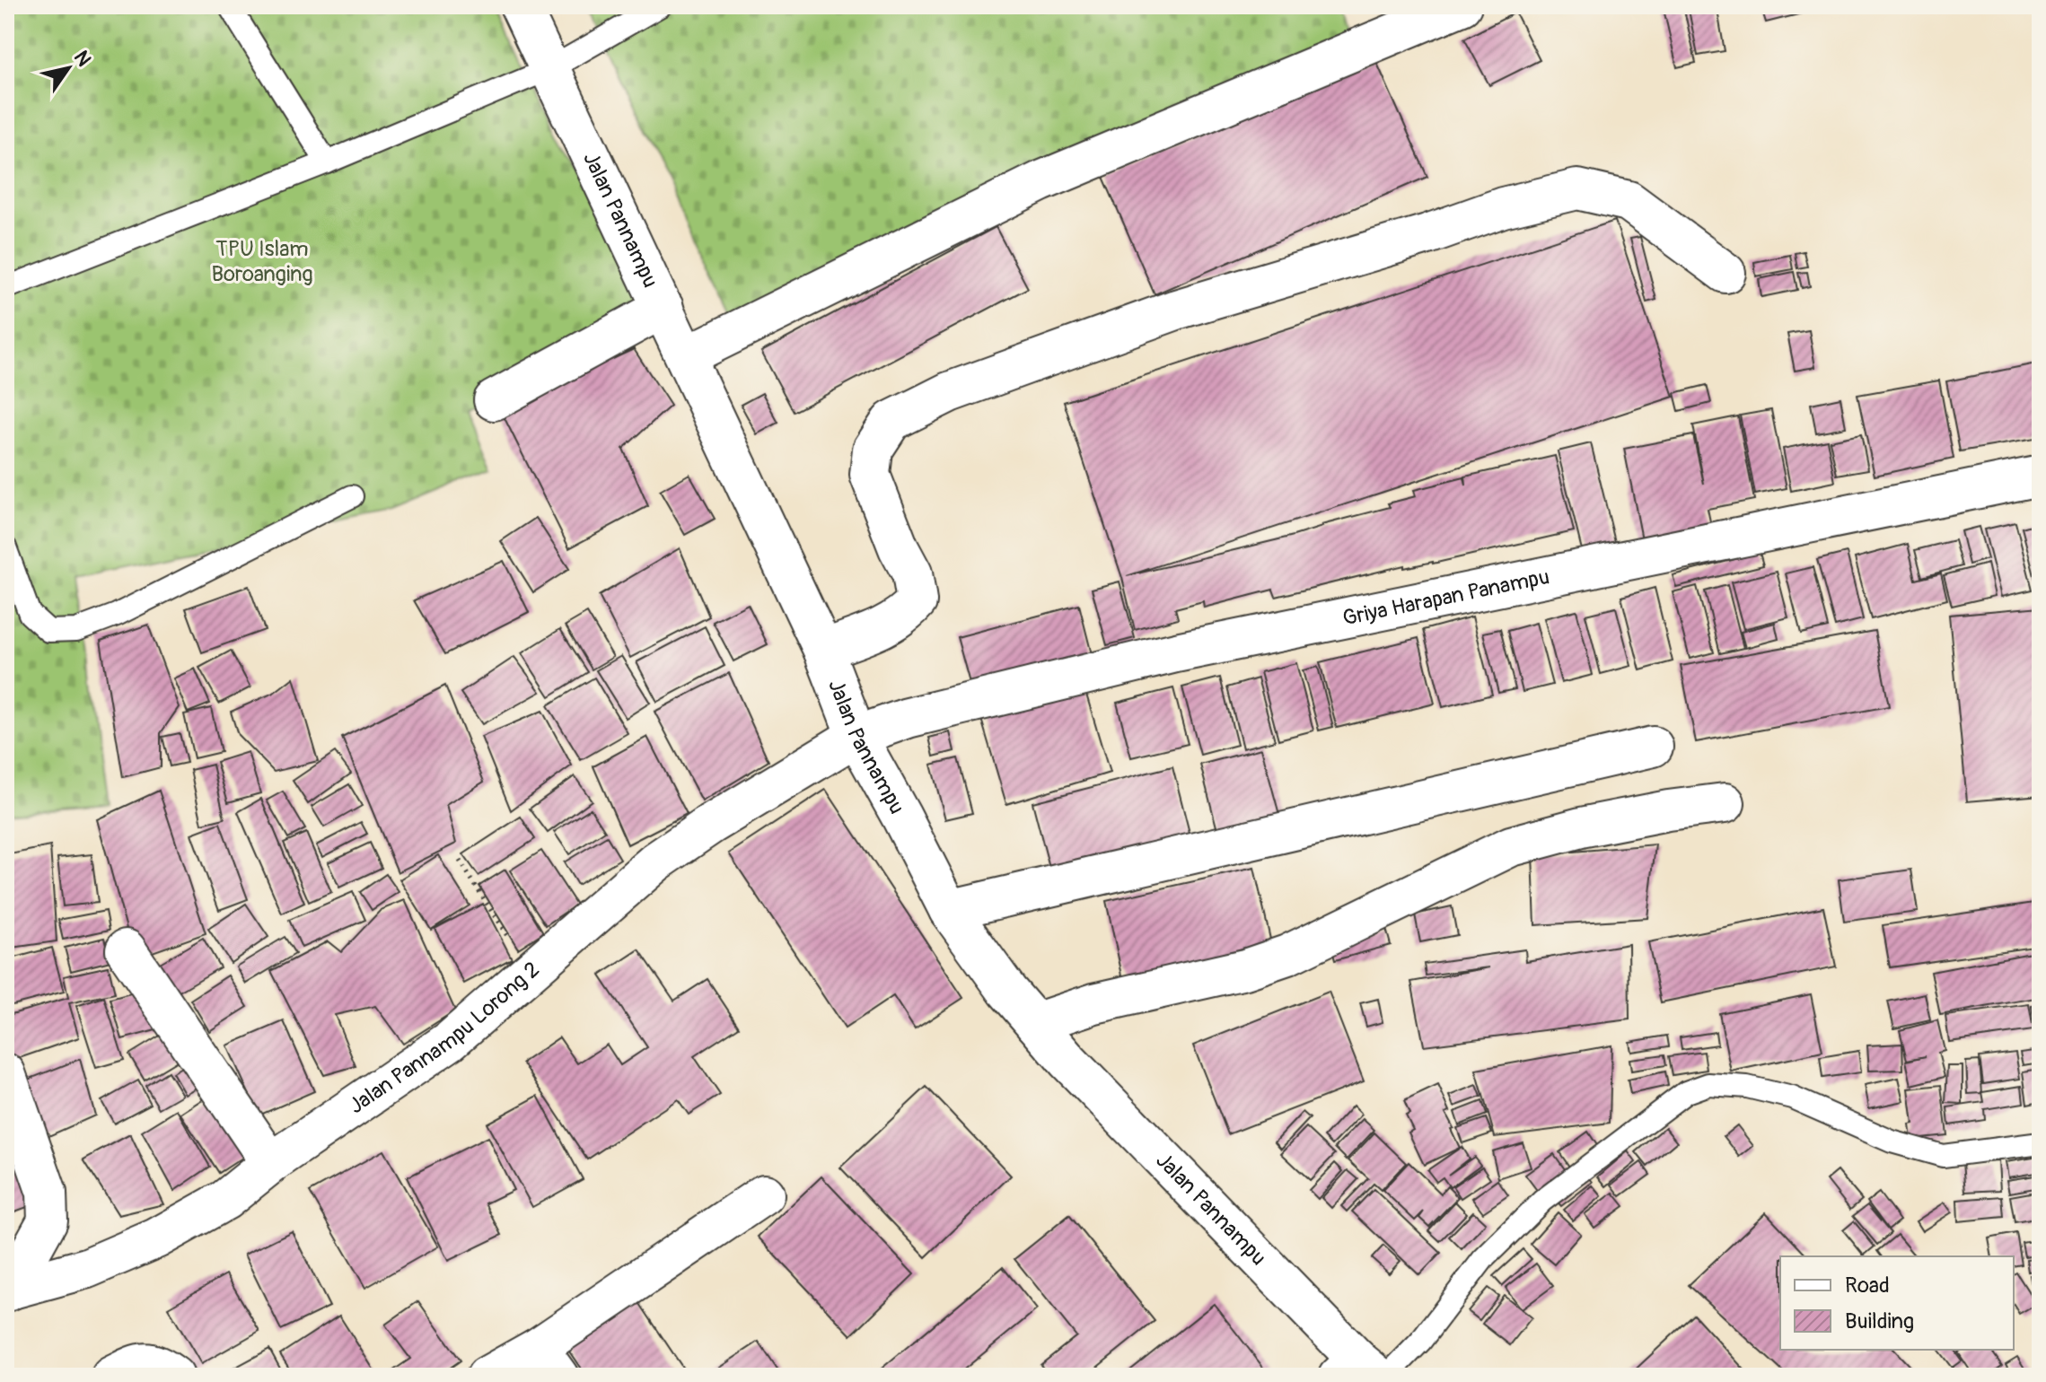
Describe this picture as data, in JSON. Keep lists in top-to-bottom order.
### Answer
{
  "streets": {
    "street": ["Jalan Pannampu", "Griya Harapan Panampu", "Jalan Pannampu Lorong 2"]
  },
  "crossings": [
    ["Jalan Pannampu", "Griya Harapan Panampu"],
    ["Jalan Pannampu", "Jalan Pannampu Lorong 2"],
    ["Griya Harapan Panampu", "Jalan Pannampu Lorong 2"]
  ],
  "parks": ["TPU Islam Boroanging"],
  "legend": ["Road", "Building"],
  "north": "top right"
}
